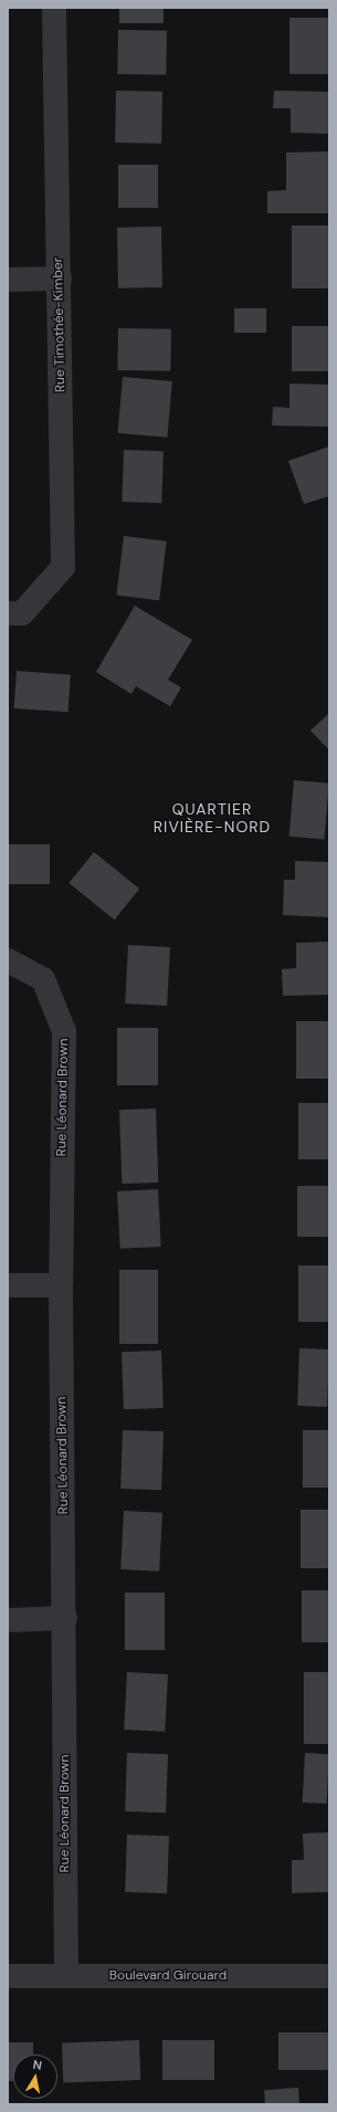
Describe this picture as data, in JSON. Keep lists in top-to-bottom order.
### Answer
{
  "streets": {
    "street": ["Rue Timothée-Kimber", "Rue Léonard Brown", "Boulevard Girouard"]
  },
  "crossings": [
    ["Rue Léonard Brown", "Boulevard Girouard"]
  ],
  "districts": ["QUARTIER RIVIÈRE-NORD"],
  "north": "top"
}
